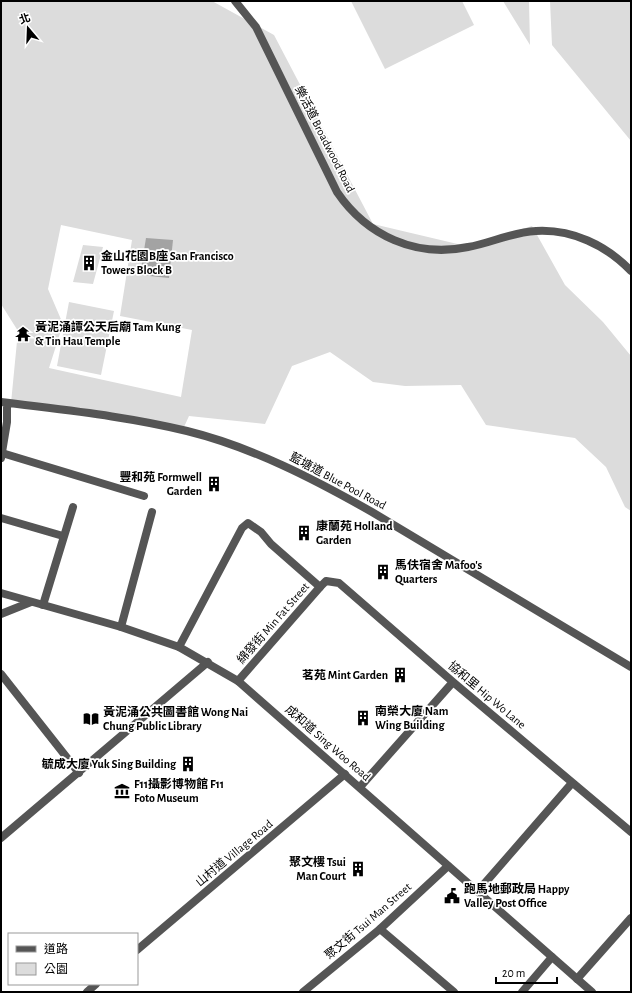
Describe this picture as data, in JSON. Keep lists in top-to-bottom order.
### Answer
{
  "streets": {
    "street": [
      "樂活道 Broadwood Road",
      "藍塘道 Blue Pool Road",
      "綿發街 Min Fat Street",
      "協和里 Hip Wo Lane",
      "成和道 Sing Woo Road",
      "山村道 Village Road",
      "聚文街 Tsui Man Street"
    ]
  },
  "crossings": [
    ["綿發街 Min Fat Street", "協和里 Hip Wo Lane"],
    ["綿發街 Min Fat Street", "成和道 Sing Woo Road"],
    ["成和道 Sing Woo Road", "山村道 Village Road"],
    ["成和道 Sing Woo Road", "聚文街 Tsui Man Street"]
  ],
  "places": {
    "building": [
      "金山花園B座 San Francisco Towers Block B",
      "豐和苑 Formwell Garden",
      "康蘭苑 Holland Garden",
      "馬伕宿舍 Mafoo's Quarters",
      "茗苑 Mint Garden",
      "南榮大廈 Nam Wing Building",
      "毓成大廈 Yuk Sing Building",
      "聚文樓 Tsui Man Court"
    ],
    "temple": ["黃泥涌譚公天后廟 Tam Kung & Tin Hau Temple"],
    "library": ["黃泥涌公共圖書館 Wong Nai Chung Public Library"],
    "museum": ["F11攝影博物館 F11 Foto Museum"],
    "public building": ["跑馬地郵政局 Happy Valley Post Office"]
  },
  "legend": ["道路", "公園"],
  "scale_bar": "20 m",
  "north": "top"
}
